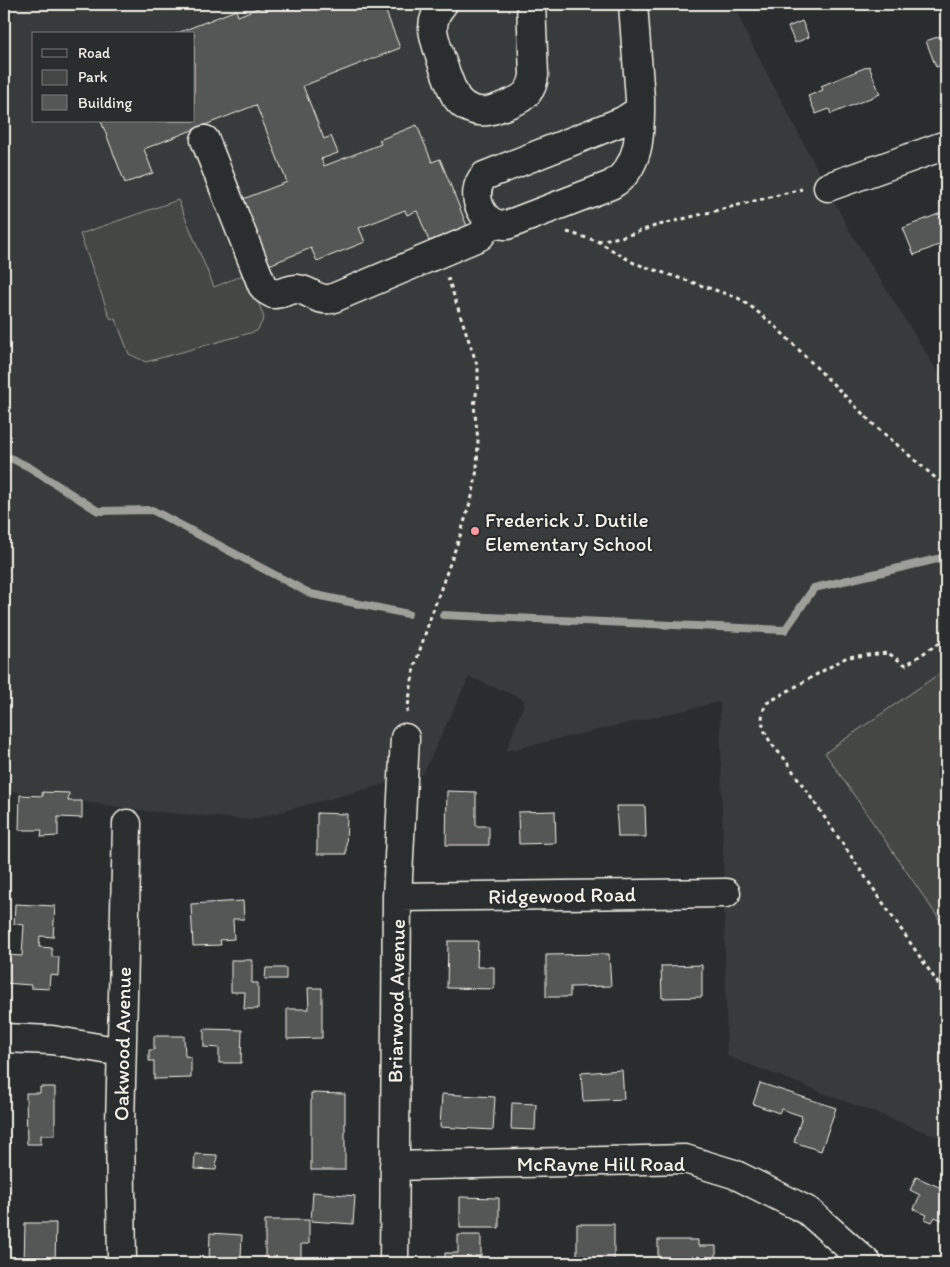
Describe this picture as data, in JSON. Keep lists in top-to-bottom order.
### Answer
{
  "streets": {
    "street": [
      "Ridgewood Road",
      "Briarwood Avenue",
      "Oakwood Avenue",
      "McRayne Hill Road"
    ]
  },
  "crossings": [
    ["Ridgewood Road", "Briarwood Avenue"],
    ["Briarwood Avenue", "McRayne Hill Road"]
  ],
  "places": ["Frederick J. Dutile Elementary School"],
  "legend": ["Road", "Park", "Building"]
}
